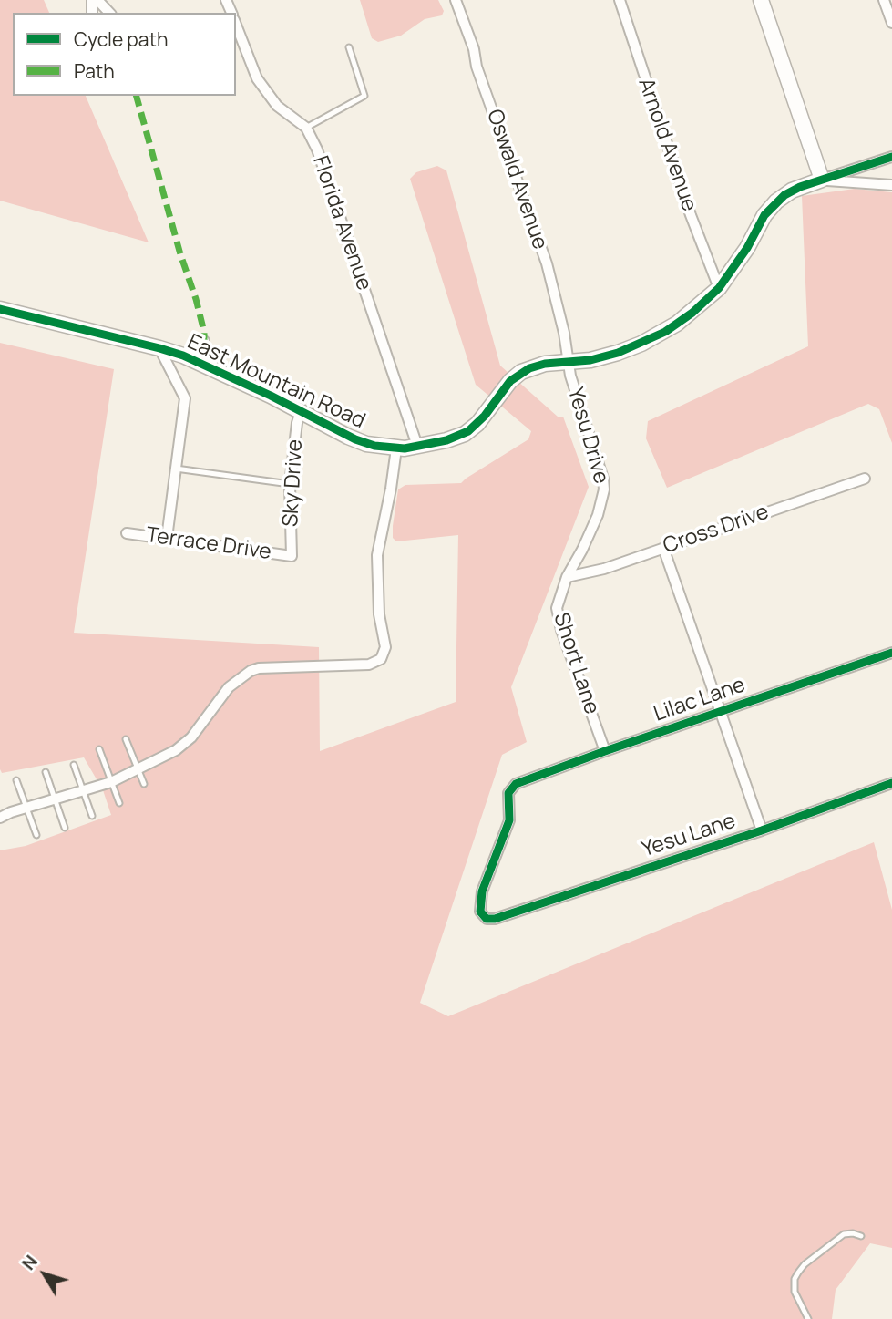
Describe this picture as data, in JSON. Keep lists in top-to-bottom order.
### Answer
{
  "streets": {
    "street": [
      "Arnold Avenue",
      "Oswald Avenue",
      "Florida Avenue",
      "East Mountain Road",
      "Yesu Drive",
      "Sky Drive",
      "Cross Drive",
      "Terrace Drive",
      "Short Lane",
      "Lilac Lane",
      "Yesu Lane"
    ]
  },
  "crossings": [
    ["Arnold Avenue", "East Mountain Road"],
    ["Oswald Avenue", "East Mountain Road"],
    ["Oswald Avenue", "Yesu Drive"],
    ["Florida Avenue", "East Mountain Road"],
    ["East Mountain Road", "Yesu Drive"],
    ["East Mountain Road", "Sky Drive"],
    ["Yesu Drive", "Cross Drive"],
    ["Yesu Drive", "Short Lane"],
    ["Sky Drive", "Terrace Drive"],
    ["Cross Drive", "Short Lane"],
    ["Short Lane", "Lilac Lane"],
    ["Lilac Lane", "Yesu Lane"]
  ],
  "legend": ["Cycle path", "Path"],
  "north": "top left"
}
